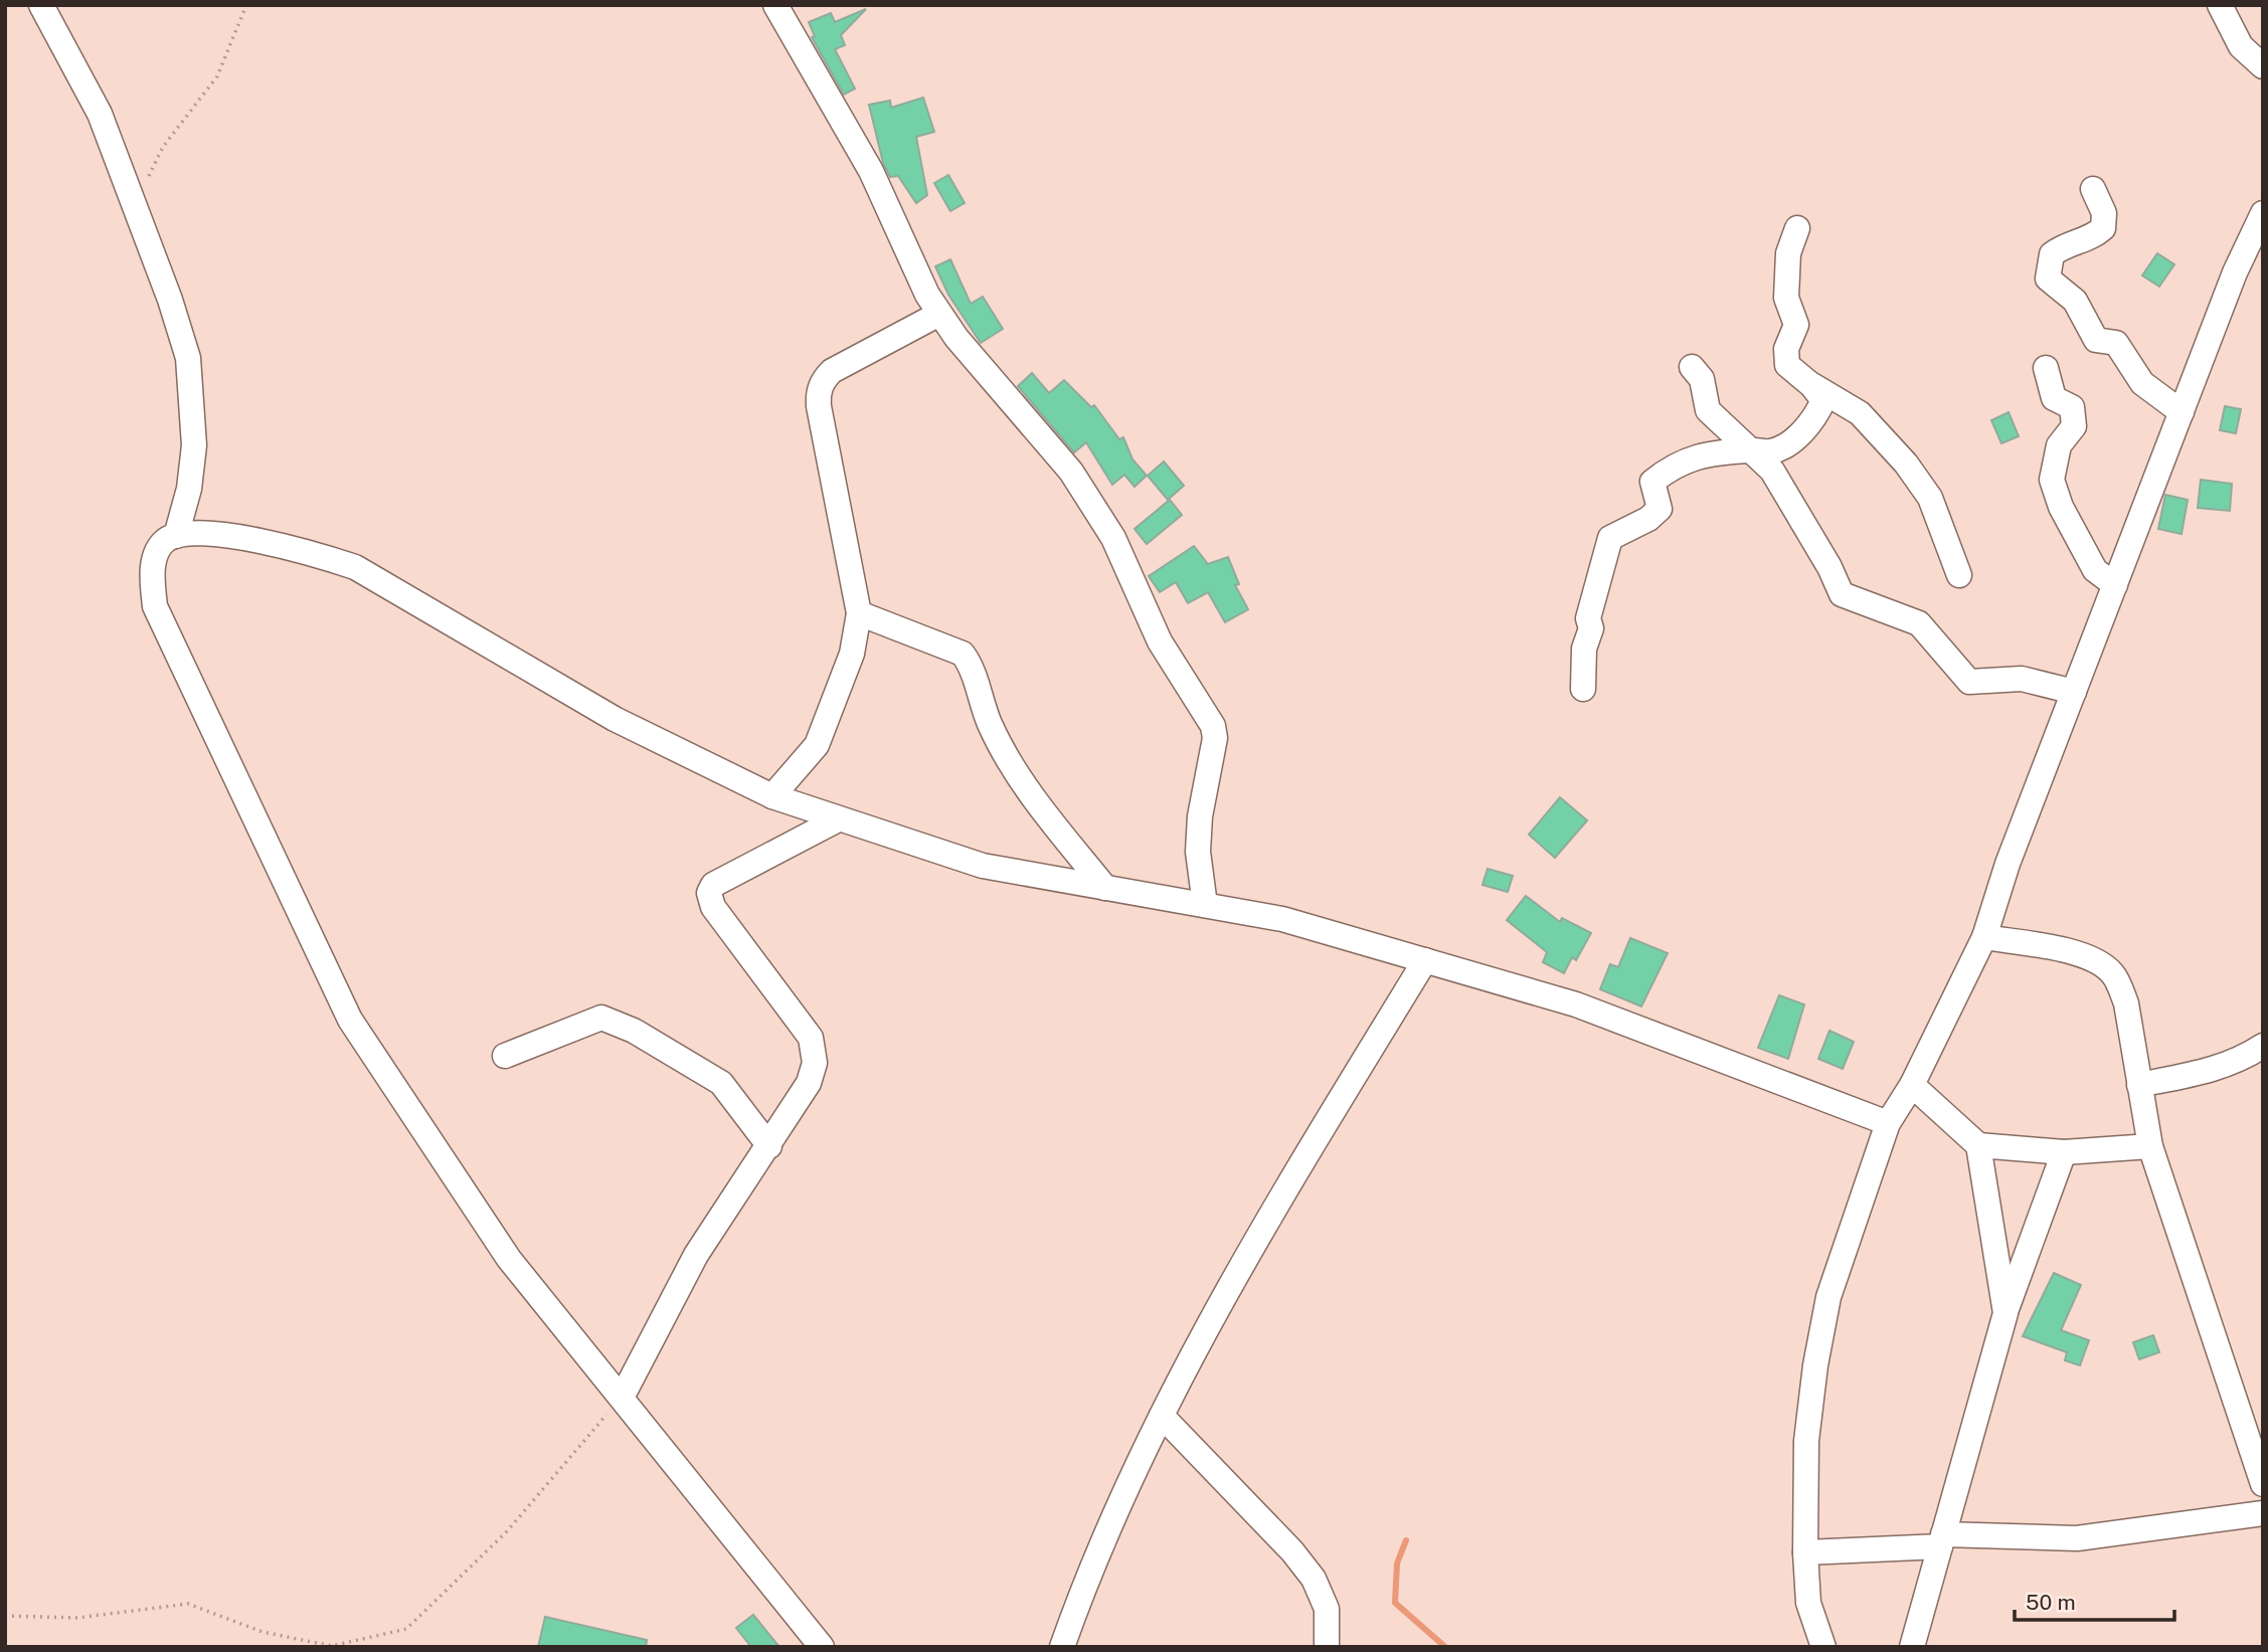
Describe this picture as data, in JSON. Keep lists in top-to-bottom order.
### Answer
{
  "scale_bar": "50 m"
}
